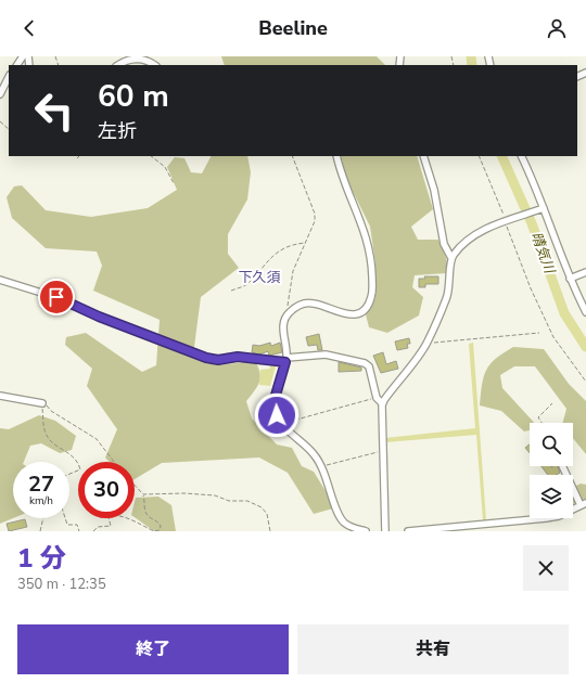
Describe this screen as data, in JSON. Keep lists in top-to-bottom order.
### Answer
{
  "districts": ["下久須"],
  "water": ["晴気川"],
  "page": {
    "header": "Beeline",
    "turn": ["60 m", "左折"],
    "speed": "27 km/h",
    "limit": "30",
    "heading": ["1 分", "350 m · 12:35"],
    "buttons": ["終了", "共有"]
  }
}
